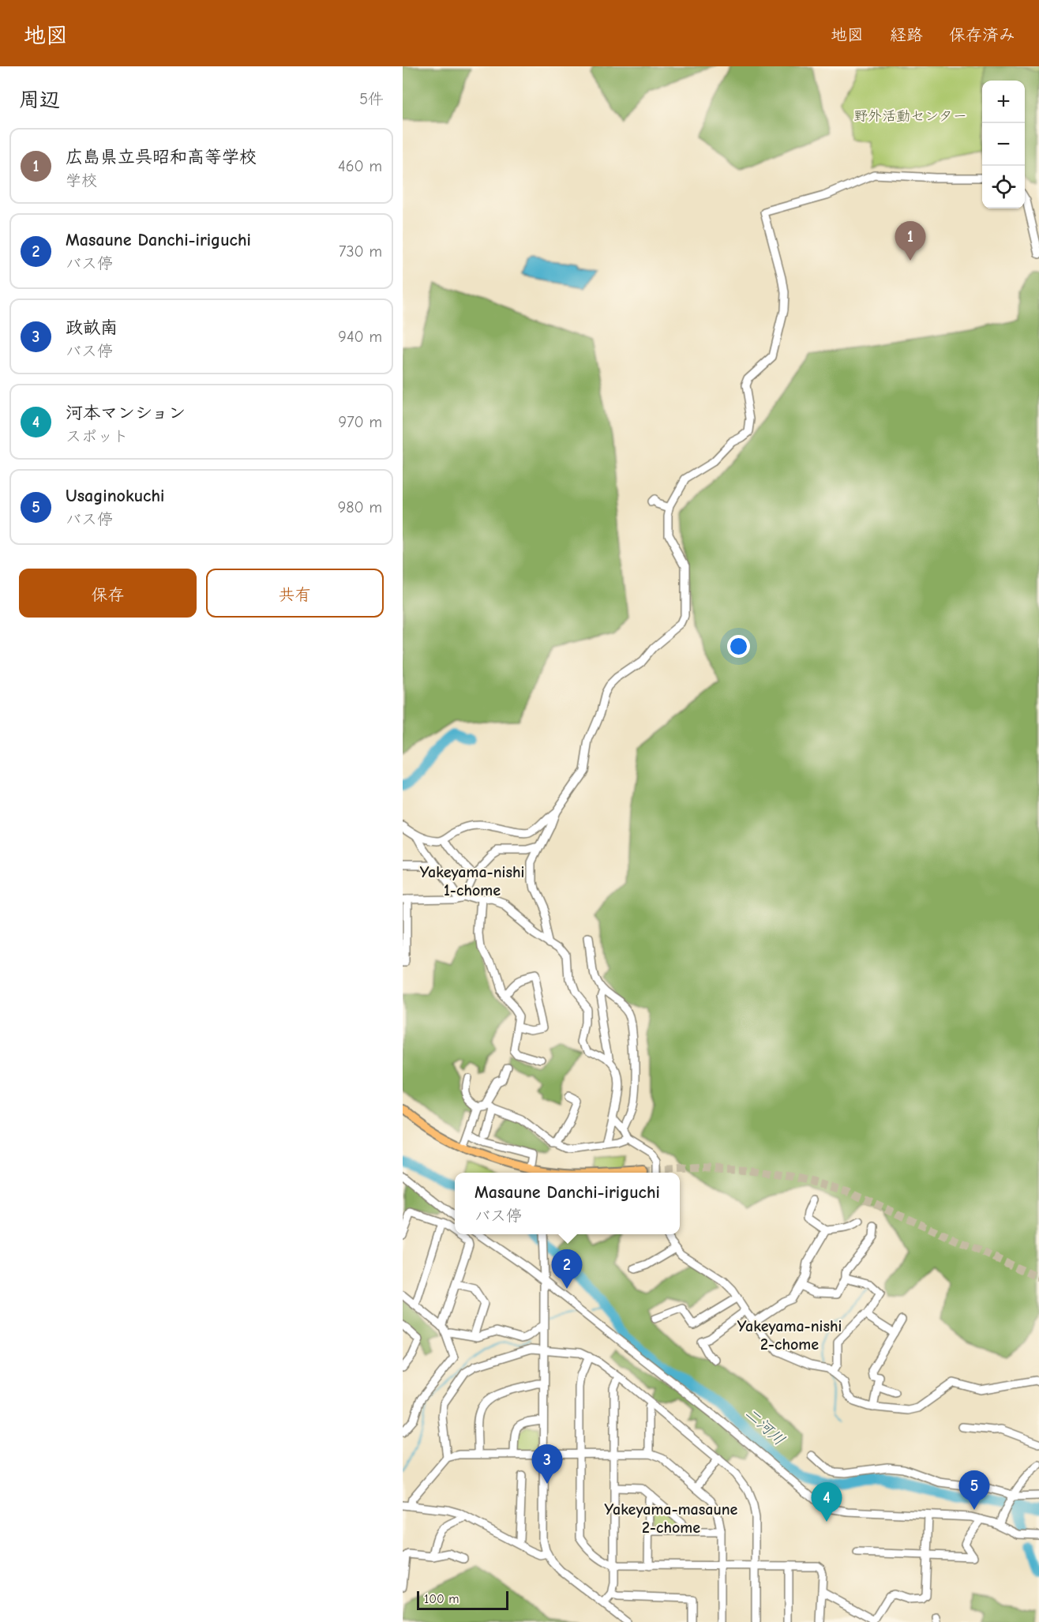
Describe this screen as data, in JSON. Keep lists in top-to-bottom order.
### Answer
{
  "districts": ["Yakeyama-nishi 1-chome", "Yakeyama-nishi 2-chome", "Yakeyama-masaune 2-chome"],
  "water": ["二河川"],
  "parks": ["野外活動センター"],
  "scale_bar": "100 m",
  "page": {
    "header": "地図",
    "nav": ["地図", "経路", "保存済み"],
    "heading": ["周辺", "5件"],
    "map_buttons": ["+", "−"],
    "list": [
      {
        "mark": "1",
        "name": "広島県立呉昭和高等学校",
        "note": "学校",
        "value": "460 m"
      },
      {
        "mark": "2",
        "name": "Masaune Danchi-iriguchi",
        "note": "バス停",
        "value": "730 m"
      },
      {
        "mark": "3",
        "name": "政畝南",
        "note": "バス停",
        "value": "940 m"
      },
      {
        "mark": "4",
        "name": "河本マンション",
        "note": "スポット",
        "value": "970 m"
      },
      {
        "mark": "5",
        "name": "Usaginokuchi",
        "note": "バス停",
        "value": "980 m"
      }
    ],
    "pins": [
      "1",
      "2",
      "3",
      "5",
      "4"
    ],
    "buttons": ["保存", "共有"],
    "popup": ["Masaune Danchi-iriguchi", "バス停"],
    "scale": "100 m"
  }
}
